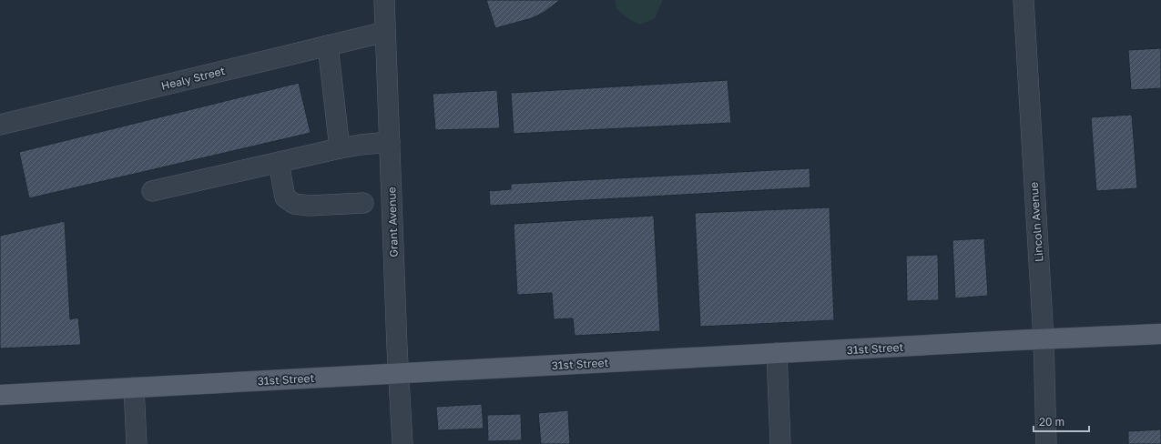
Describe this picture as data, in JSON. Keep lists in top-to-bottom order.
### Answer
{
  "streets": {
    "main road": ["31st Street"],
    "street": ["Healy Street", "Grant Avenue", "Lincoln Avenue"]
  },
  "crossings": [
    ["Healy Street", "Grant Avenue"],
    ["Grant Avenue", "31st Street"],
    ["Lincoln Avenue", "31st Street"]
  ],
  "scale_bar": "20 m"
}
